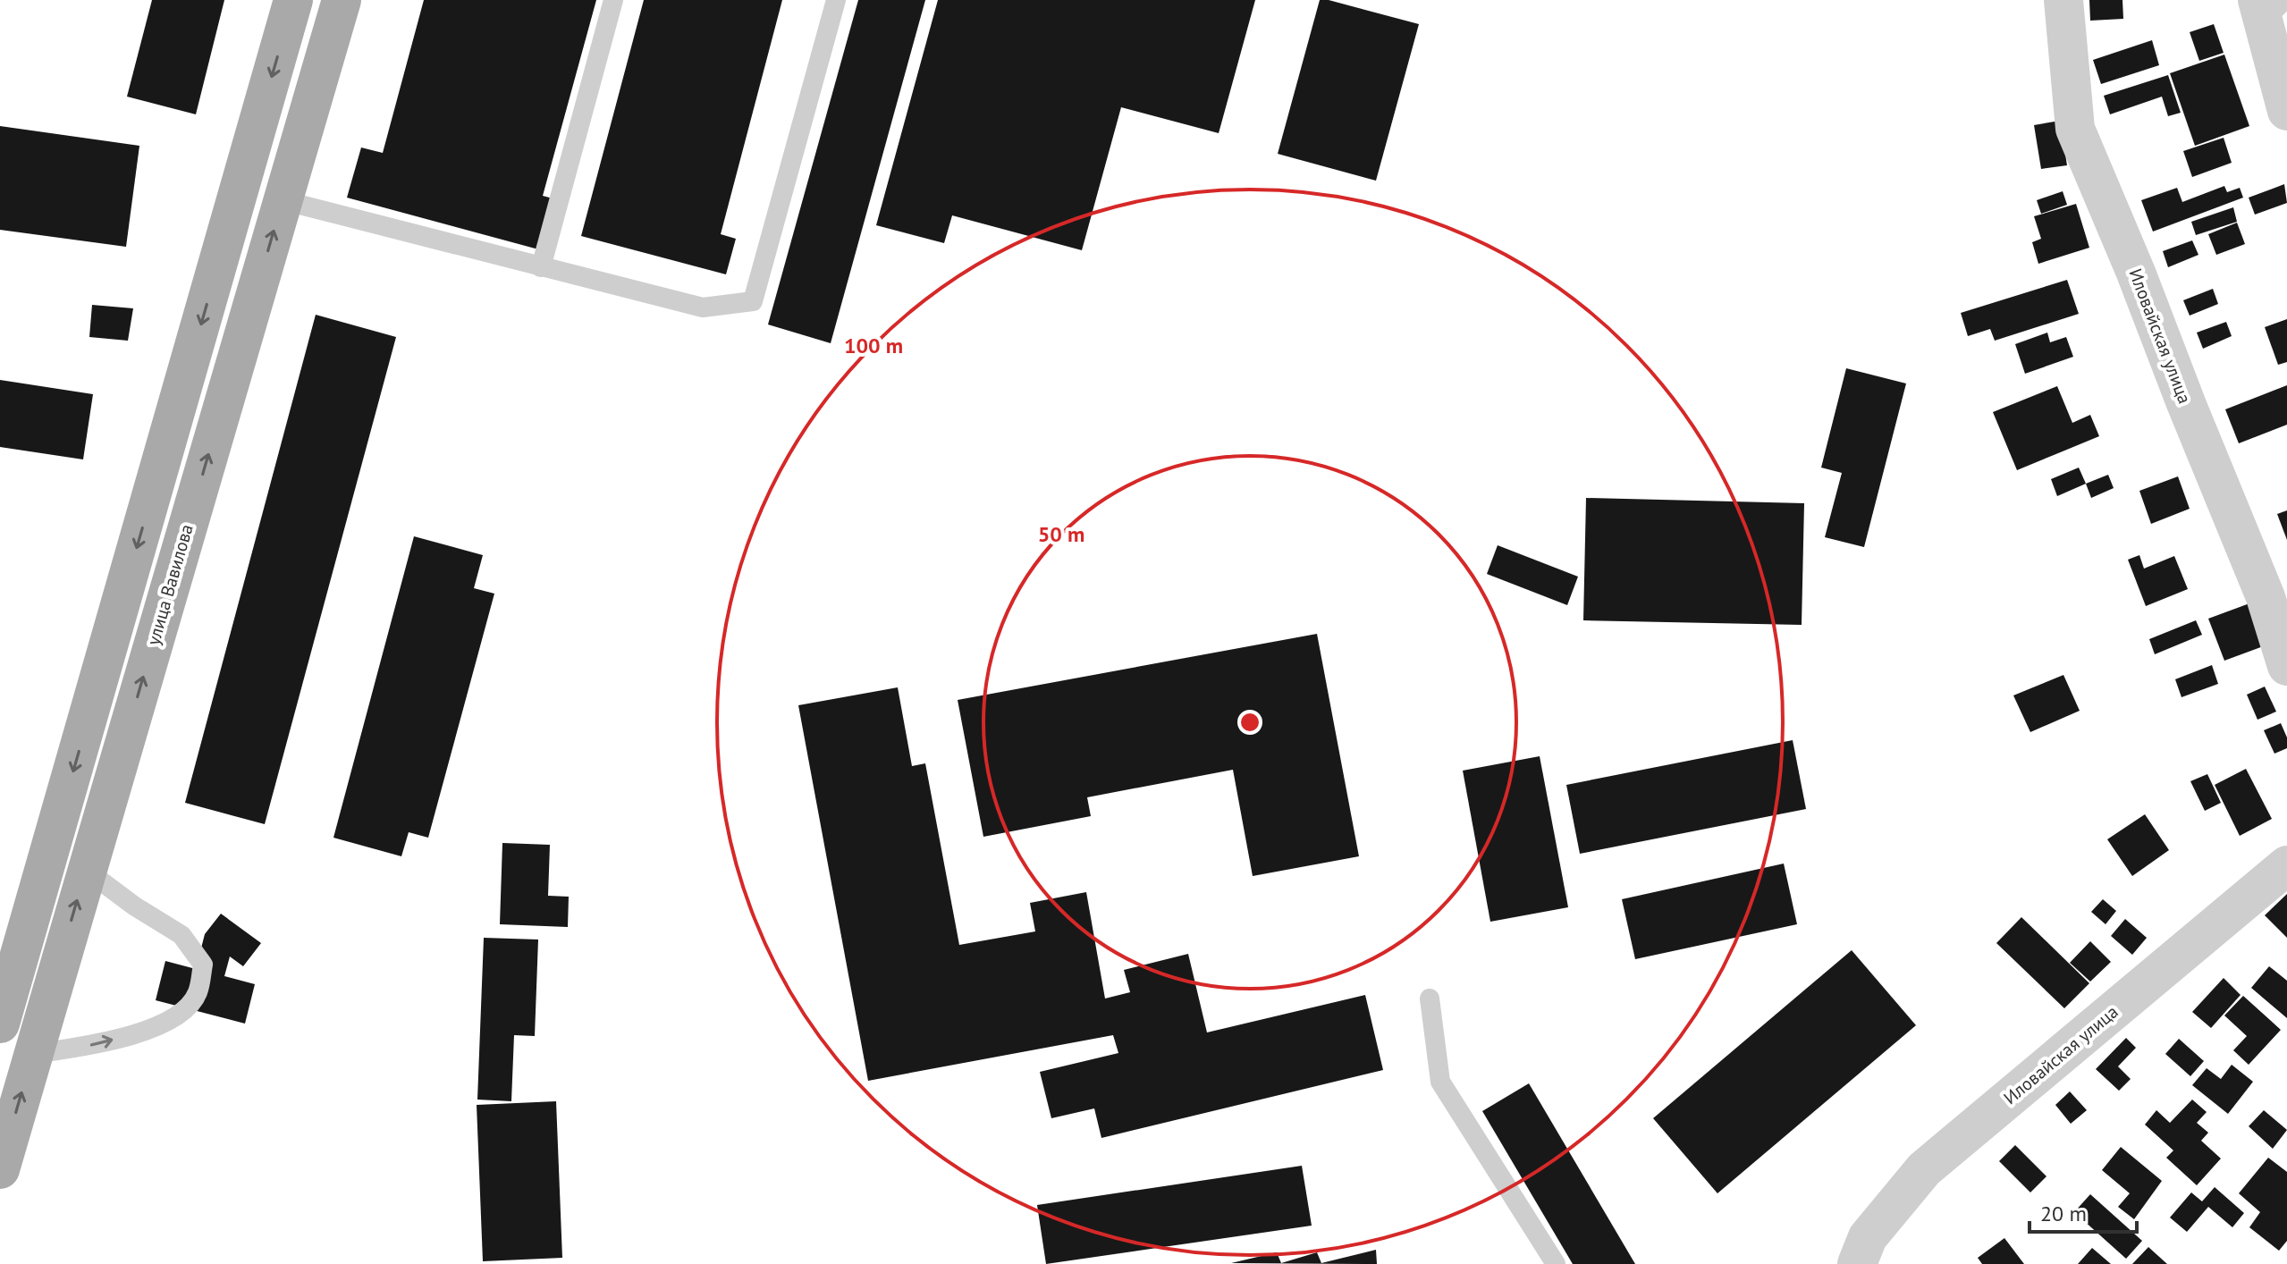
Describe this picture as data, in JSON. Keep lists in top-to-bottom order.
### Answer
{
  "streets": {
    "main road": ["улица Вавилова"],
    "street": ["Иловайская улица"]
  },
  "scale_bar": "20 m",
  "rings": ["100 m", "50 m"]
}
